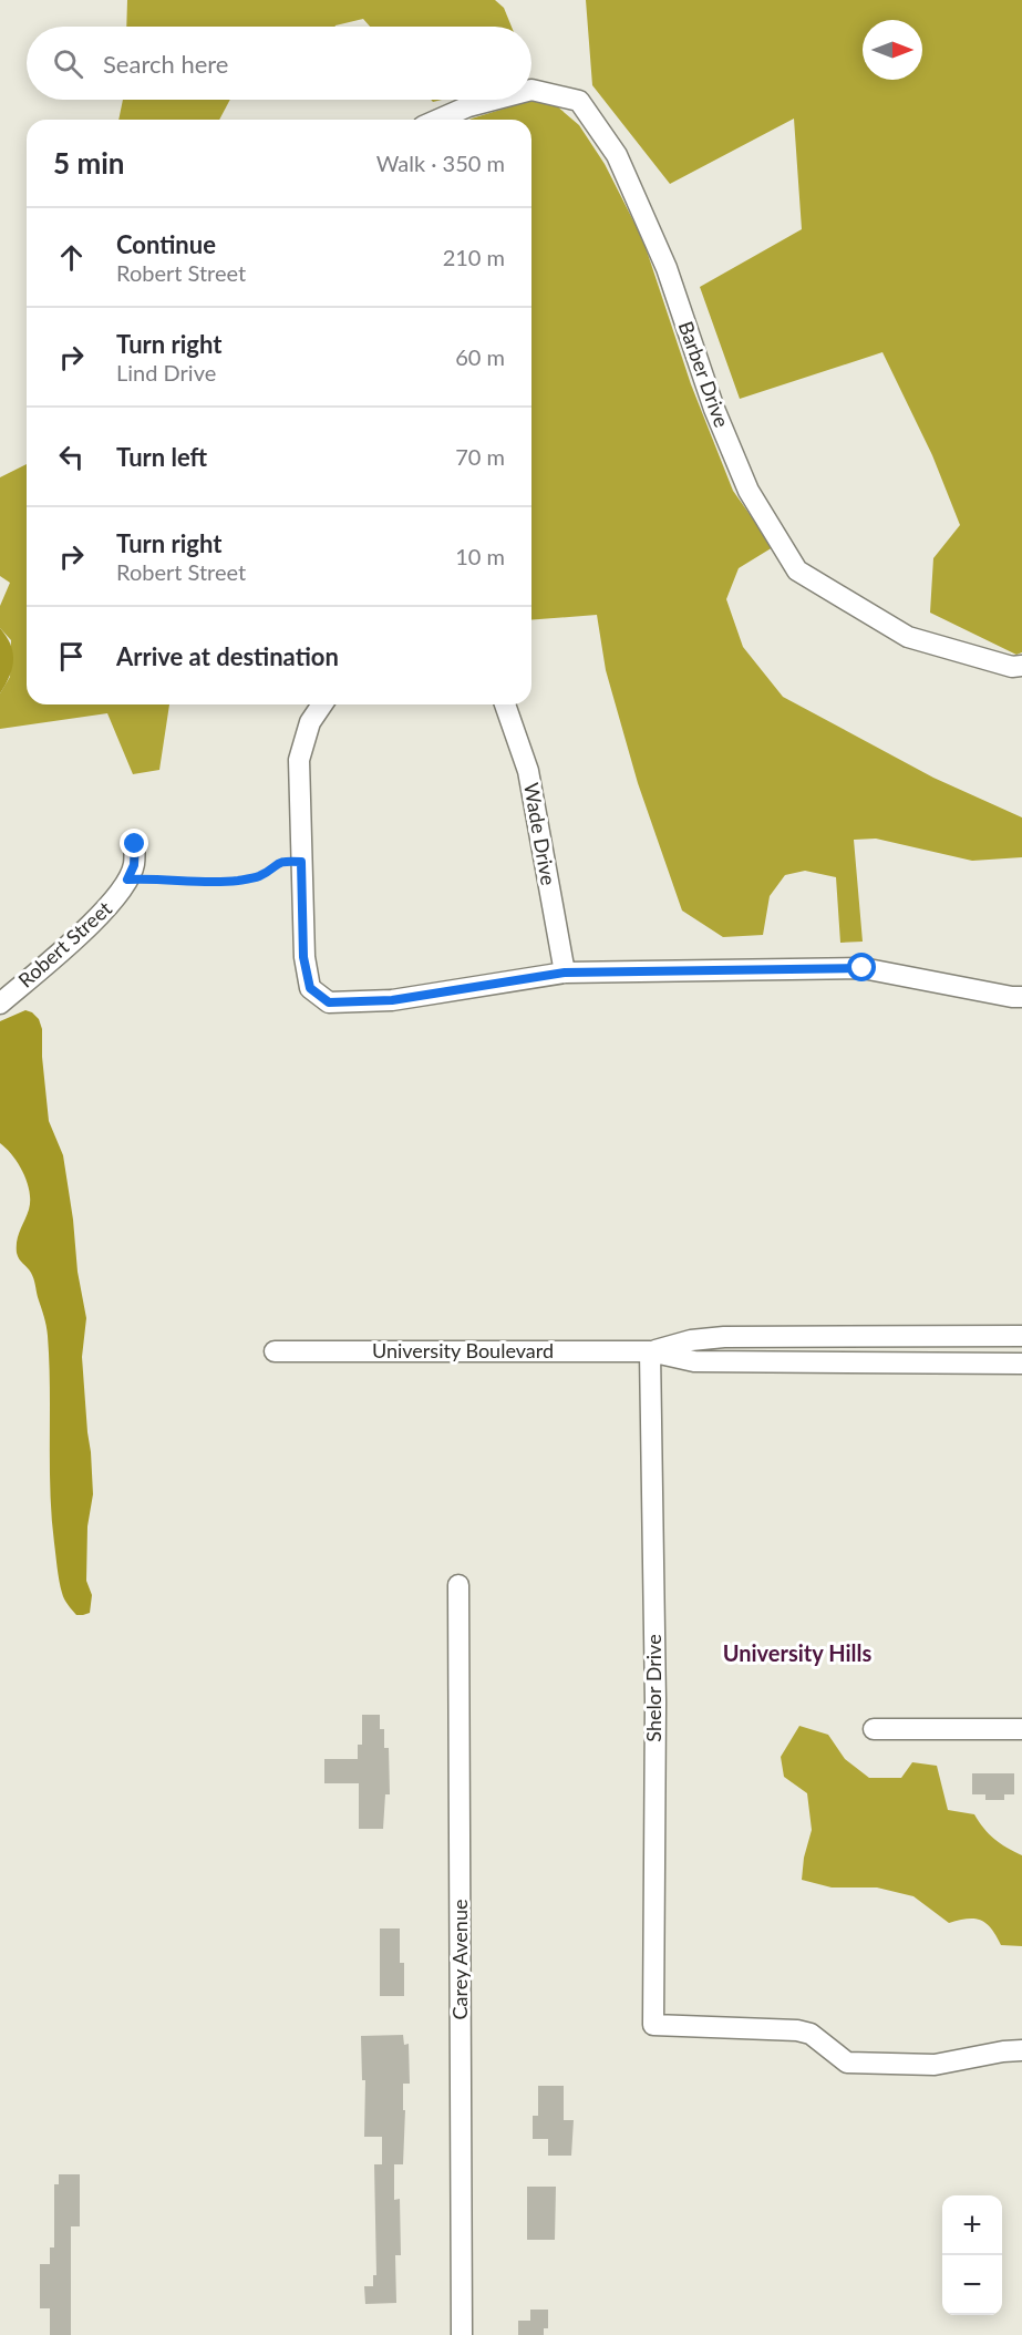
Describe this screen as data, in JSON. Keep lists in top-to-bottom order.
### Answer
{
  "streets": {
    "street": [
      "Barber Drive",
      "Wade Drive",
      "Robert Street",
      "University Boulevard",
      "Shelor Drive",
      "Carey Avenue"
    ]
  },
  "crossings": [
    ["University Boulevard", "Shelor Drive"]
  ],
  "districts": ["University Hills"],
  "north": "right",
  "page": {
    "search": "Search here",
    "heading": ["5 min", "Walk · 350 m"],
    "list": [
      ["Continue", "Robert Street", "210 m"],
      ["Turn right", "Lind Drive", "60 m"],
      ["Turn left", "70 m"],
      ["Turn right", "Robert Street", "10 m"],
      "Arrive at destination"
    ],
    "map_buttons": ["+", "−"]
  }
}
